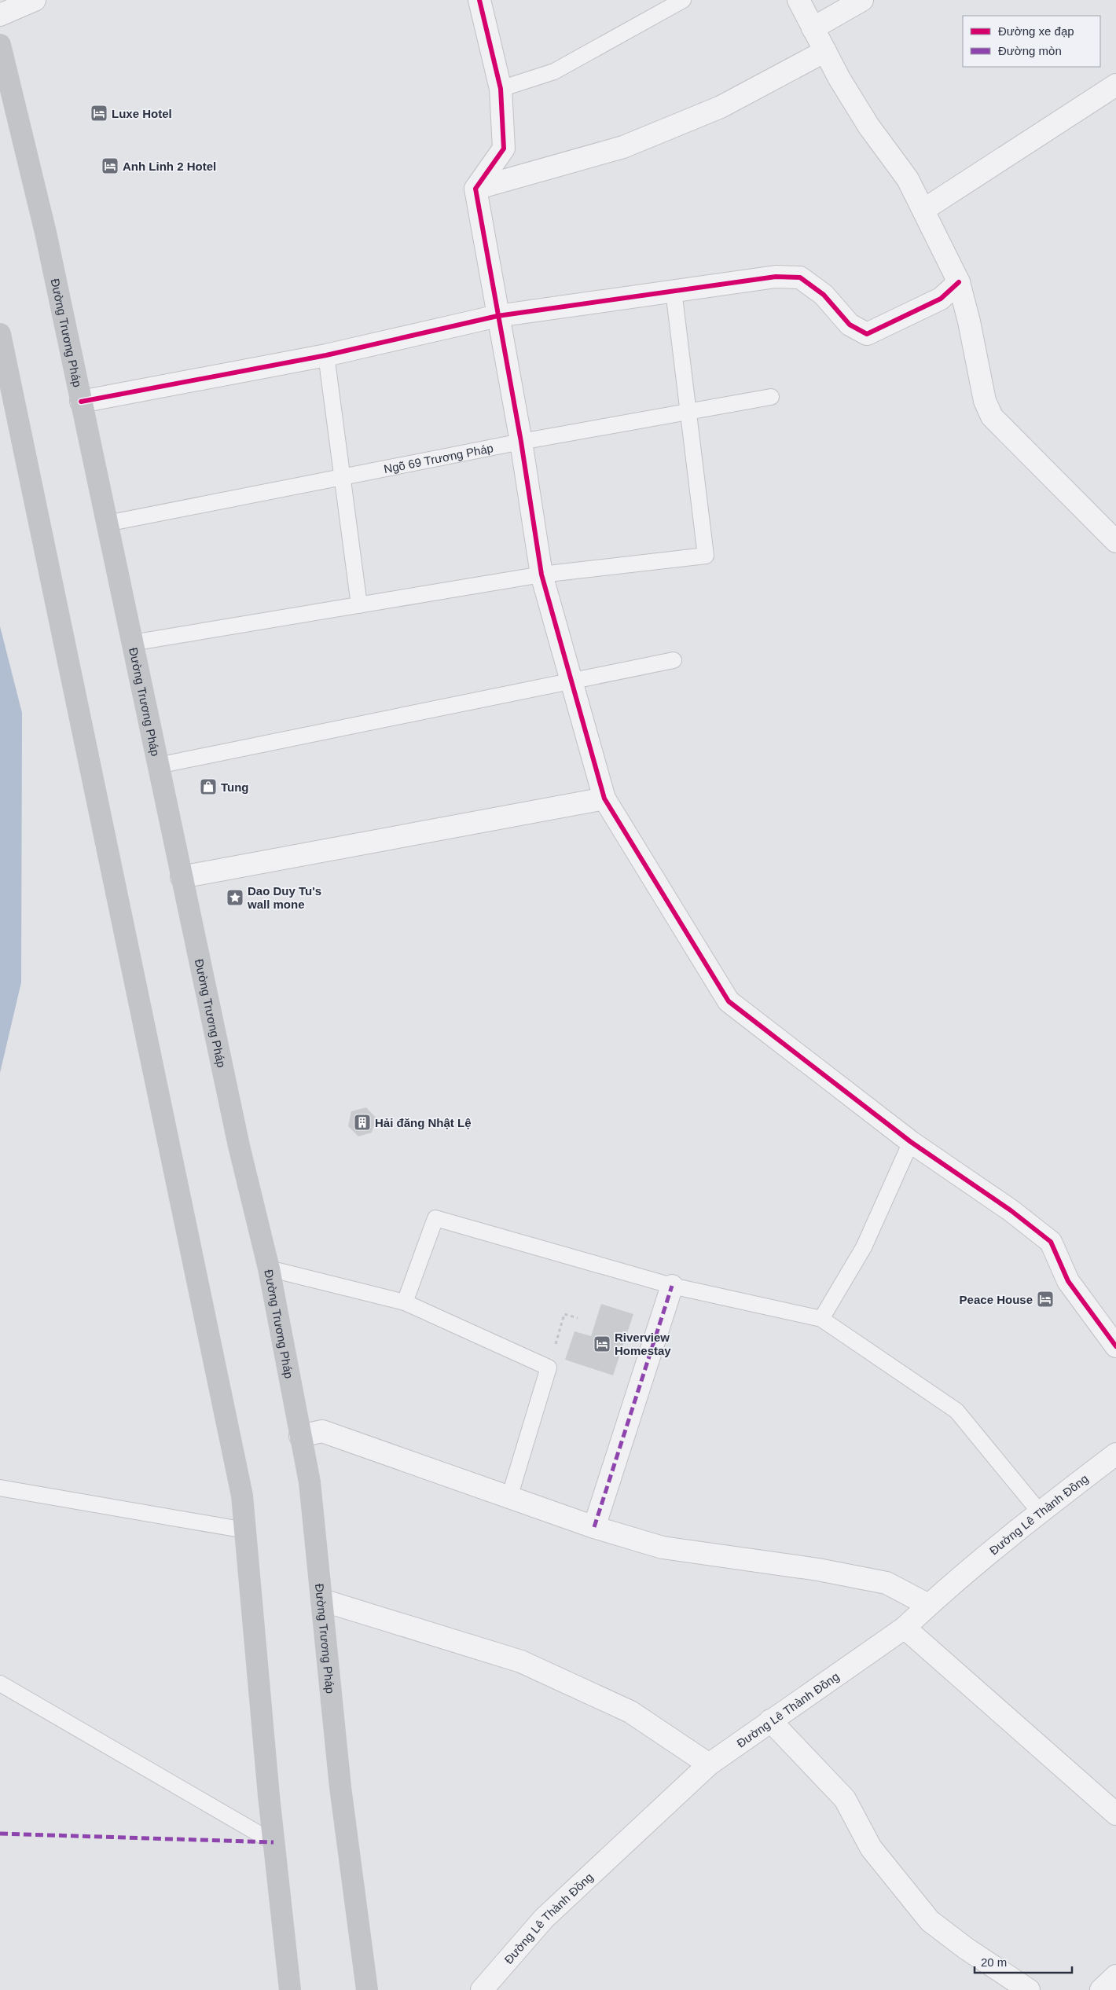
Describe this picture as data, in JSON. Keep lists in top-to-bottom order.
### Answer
{
  "streets": {
    "main road": ["Đường Trương Pháp"],
    "street": ["Đường Lê Thành Đồng"],
    "lane": ["Ngõ 69 Trương Pháp"]
  },
  "crossings": [
    ["Đường Trương Pháp", "Ngõ 69 Trương Pháp"]
  ],
  "places": {
    "hotel": [
      "Luxe Hotel",
      "Anh Linh 2 Hotel",
      "Peace House",
      "Riverview Homestay"
    ],
    "shop": ["Tung"],
    "place": ["Dao Duy Tu's wall mone"],
    "building": ["Hải đăng Nhật Lệ"]
  },
  "legend": ["Đường xe đạp", "Đường mòn"],
  "scale_bar": "20 m"
}
